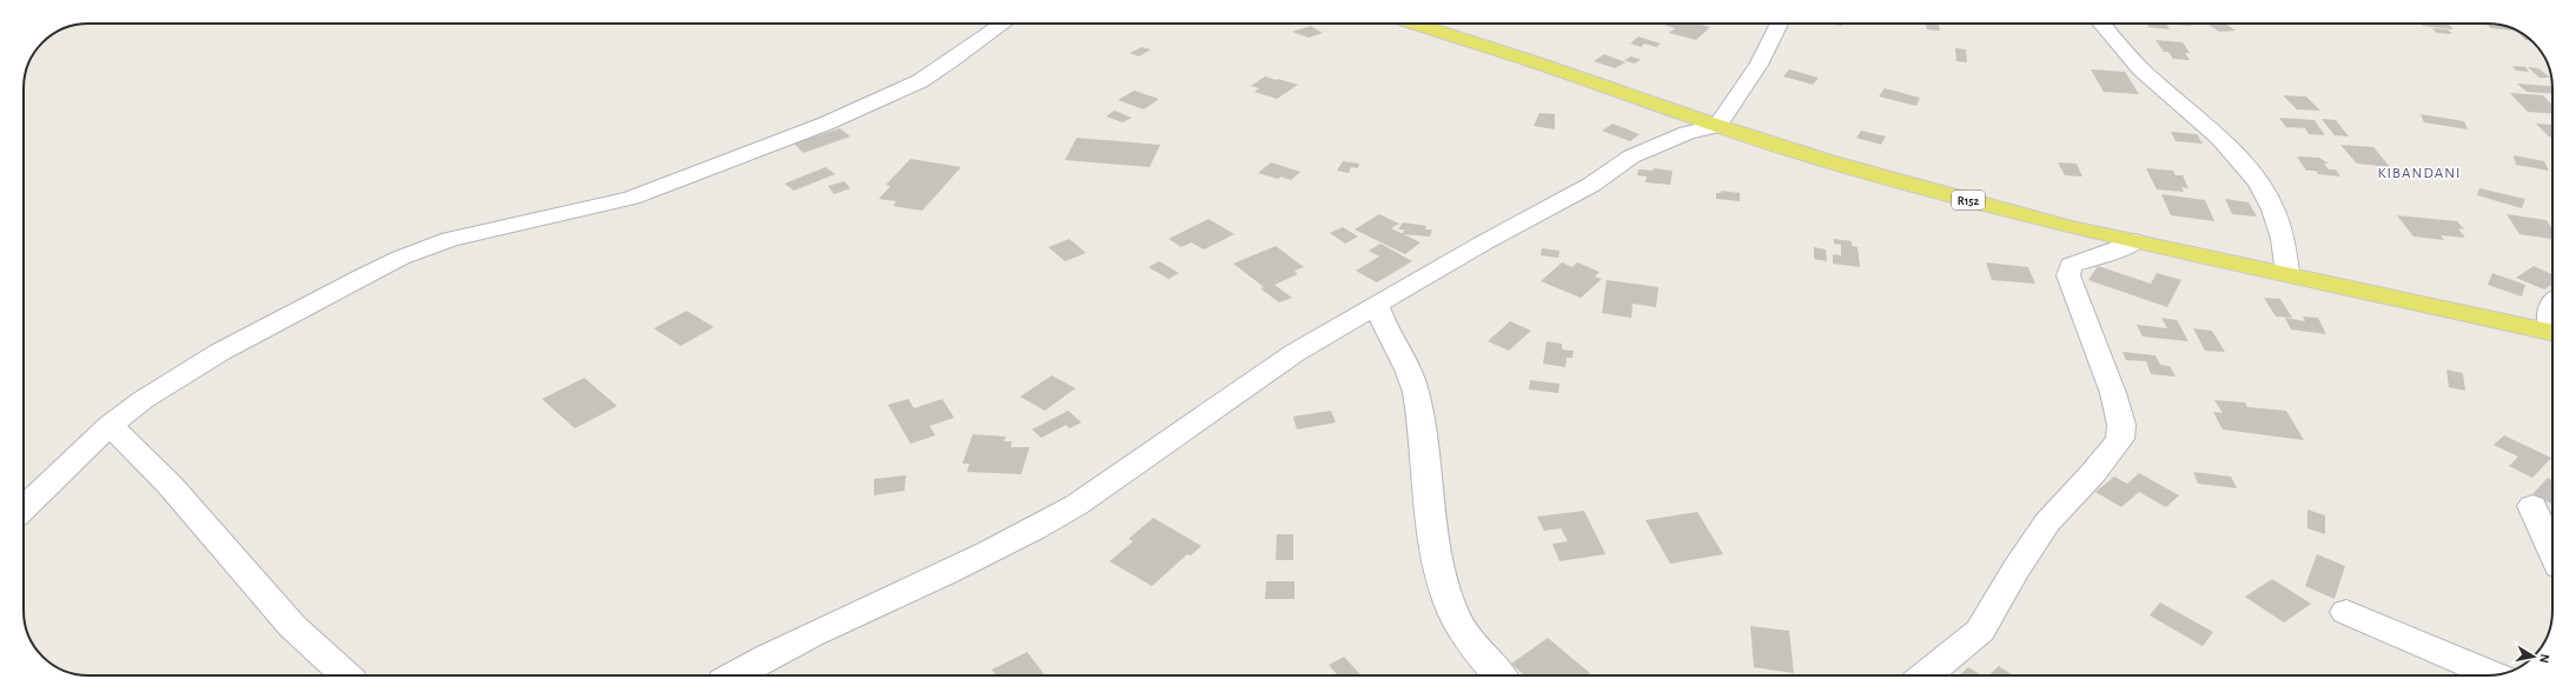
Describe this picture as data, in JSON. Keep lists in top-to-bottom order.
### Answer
{
  "streets": {
    "main road": ["R152"]
  },
  "districts": ["KIBANDANI"],
  "north": "right"
}
